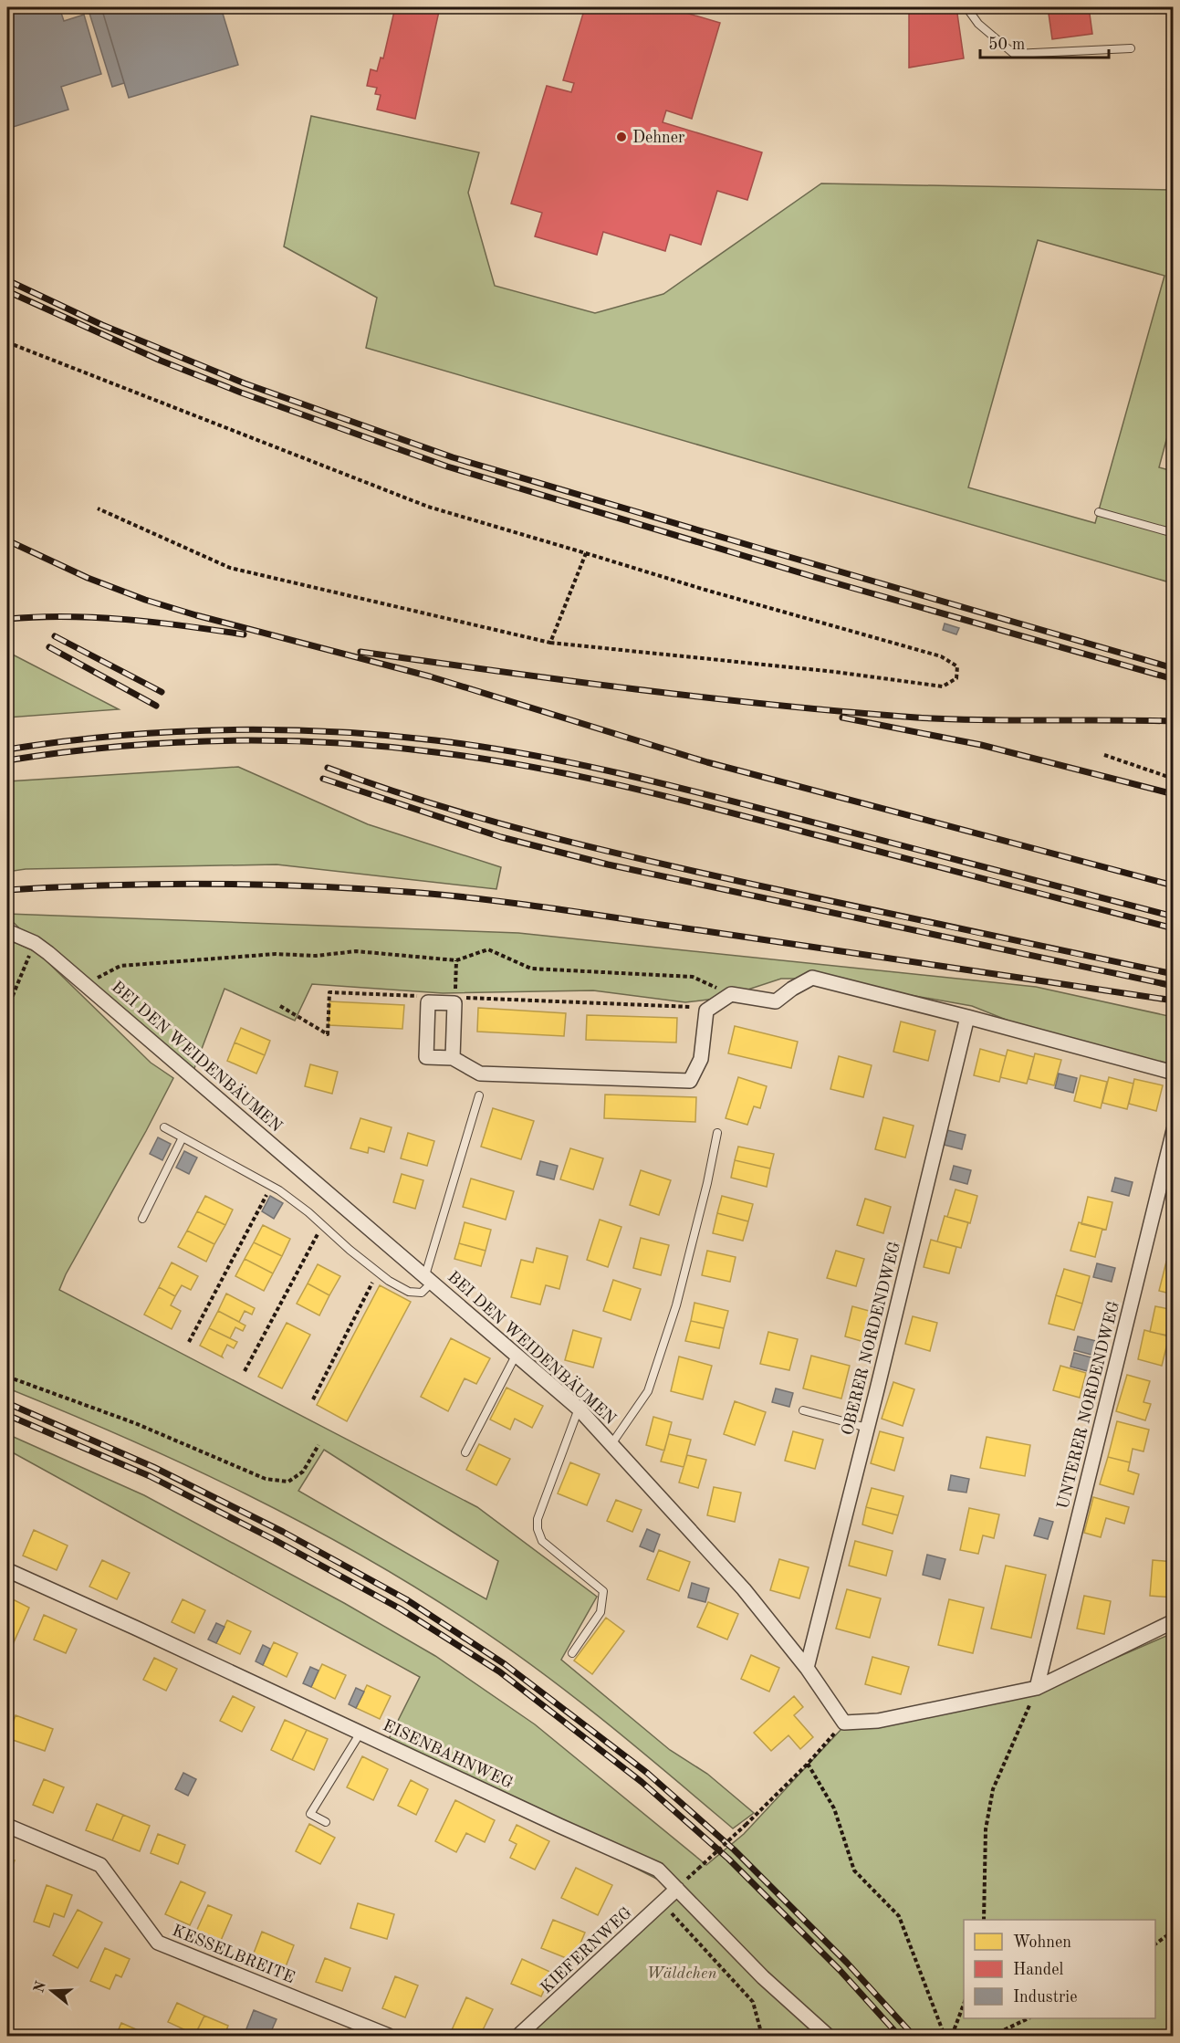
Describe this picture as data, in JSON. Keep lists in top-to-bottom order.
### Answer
{
  "streets": {
    "street": [
      "BEI DEN WEIDENBÄUMEN",
      "OBERER NORDENDWEG",
      "UNTERER NORDENDWEG",
      "EISENBAHNWEG",
      "KIEFERNWEG",
      "KESSELBREITE"
    ]
  },
  "crossings": [
    ["BEI DEN WEIDENBÄUMEN", "OBERER NORDENDWEG"],
    ["EISENBAHNWEG", "KIEFERNWEG"]
  ],
  "parks": ["Wäldchen"],
  "places": ["Dehner"],
  "legend": ["Wohnen", "Handel", "Industrie"],
  "scale_bar": "50 m",
  "north": "left"
}
